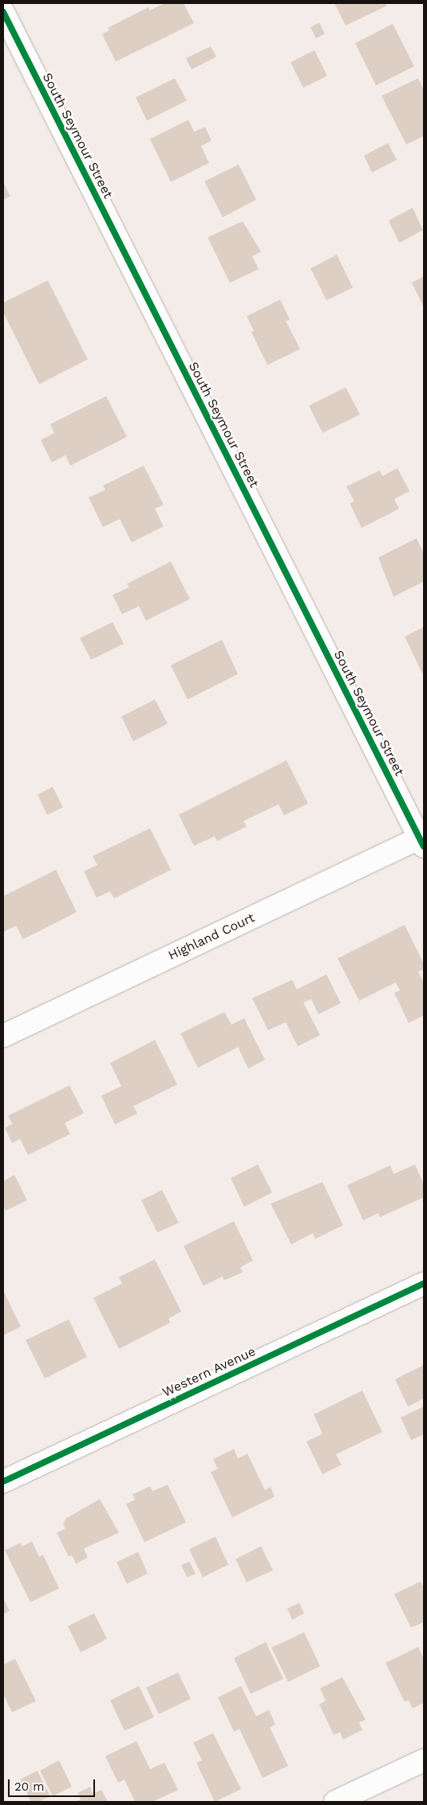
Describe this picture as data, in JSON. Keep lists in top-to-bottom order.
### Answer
{
  "streets": {
    "street": ["South Seymour Street", "Highland Court", "Western Avenue"]
  },
  "crossings": [
    ["South Seymour Street", "Highland Court"]
  ],
  "scale_bar": "20 m"
}
